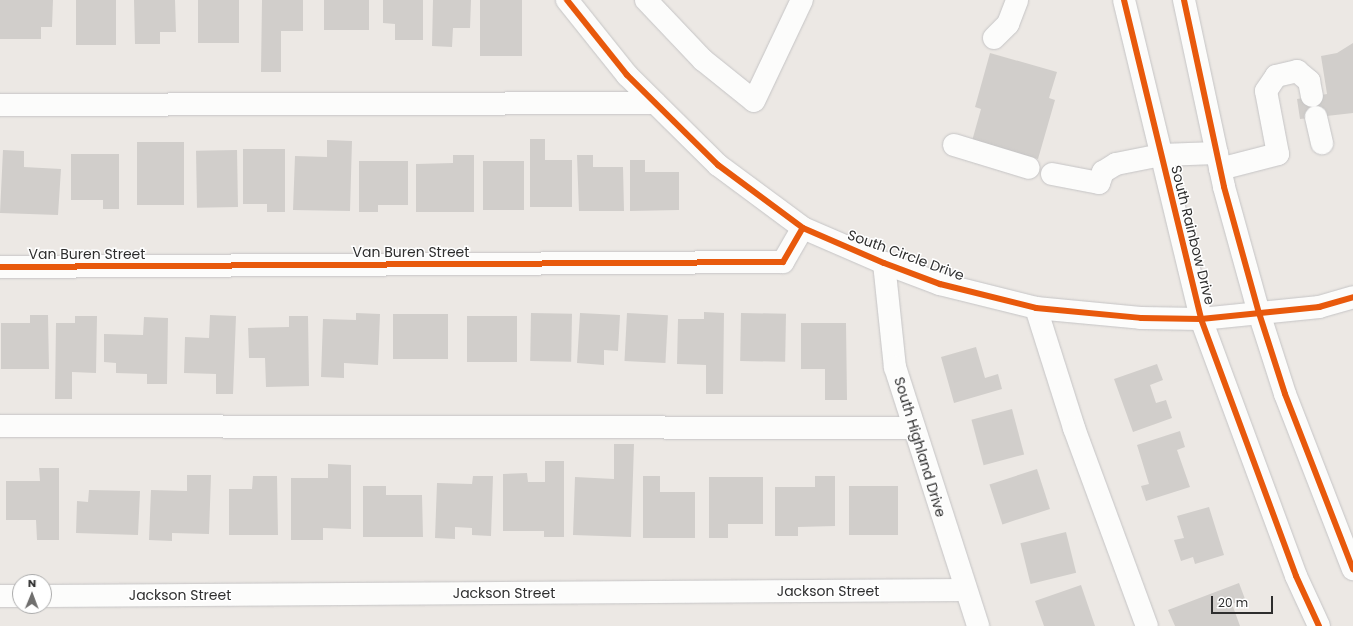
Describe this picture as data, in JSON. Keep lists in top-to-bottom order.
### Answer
{
  "streets": {
    "street": [
      "South Rainbow Drive",
      "Van Buren Street",
      "South Circle Drive",
      "South Highland Drive",
      "Jackson Street"
    ]
  },
  "crossings": [
    ["South Rainbow Drive", "South Circle Drive"],
    ["Van Buren Street", "South Circle Drive"],
    ["South Circle Drive", "South Highland Drive"],
    ["South Highland Drive", "Jackson Street"]
  ],
  "scale_bar": "20 m",
  "north": "top"
}
